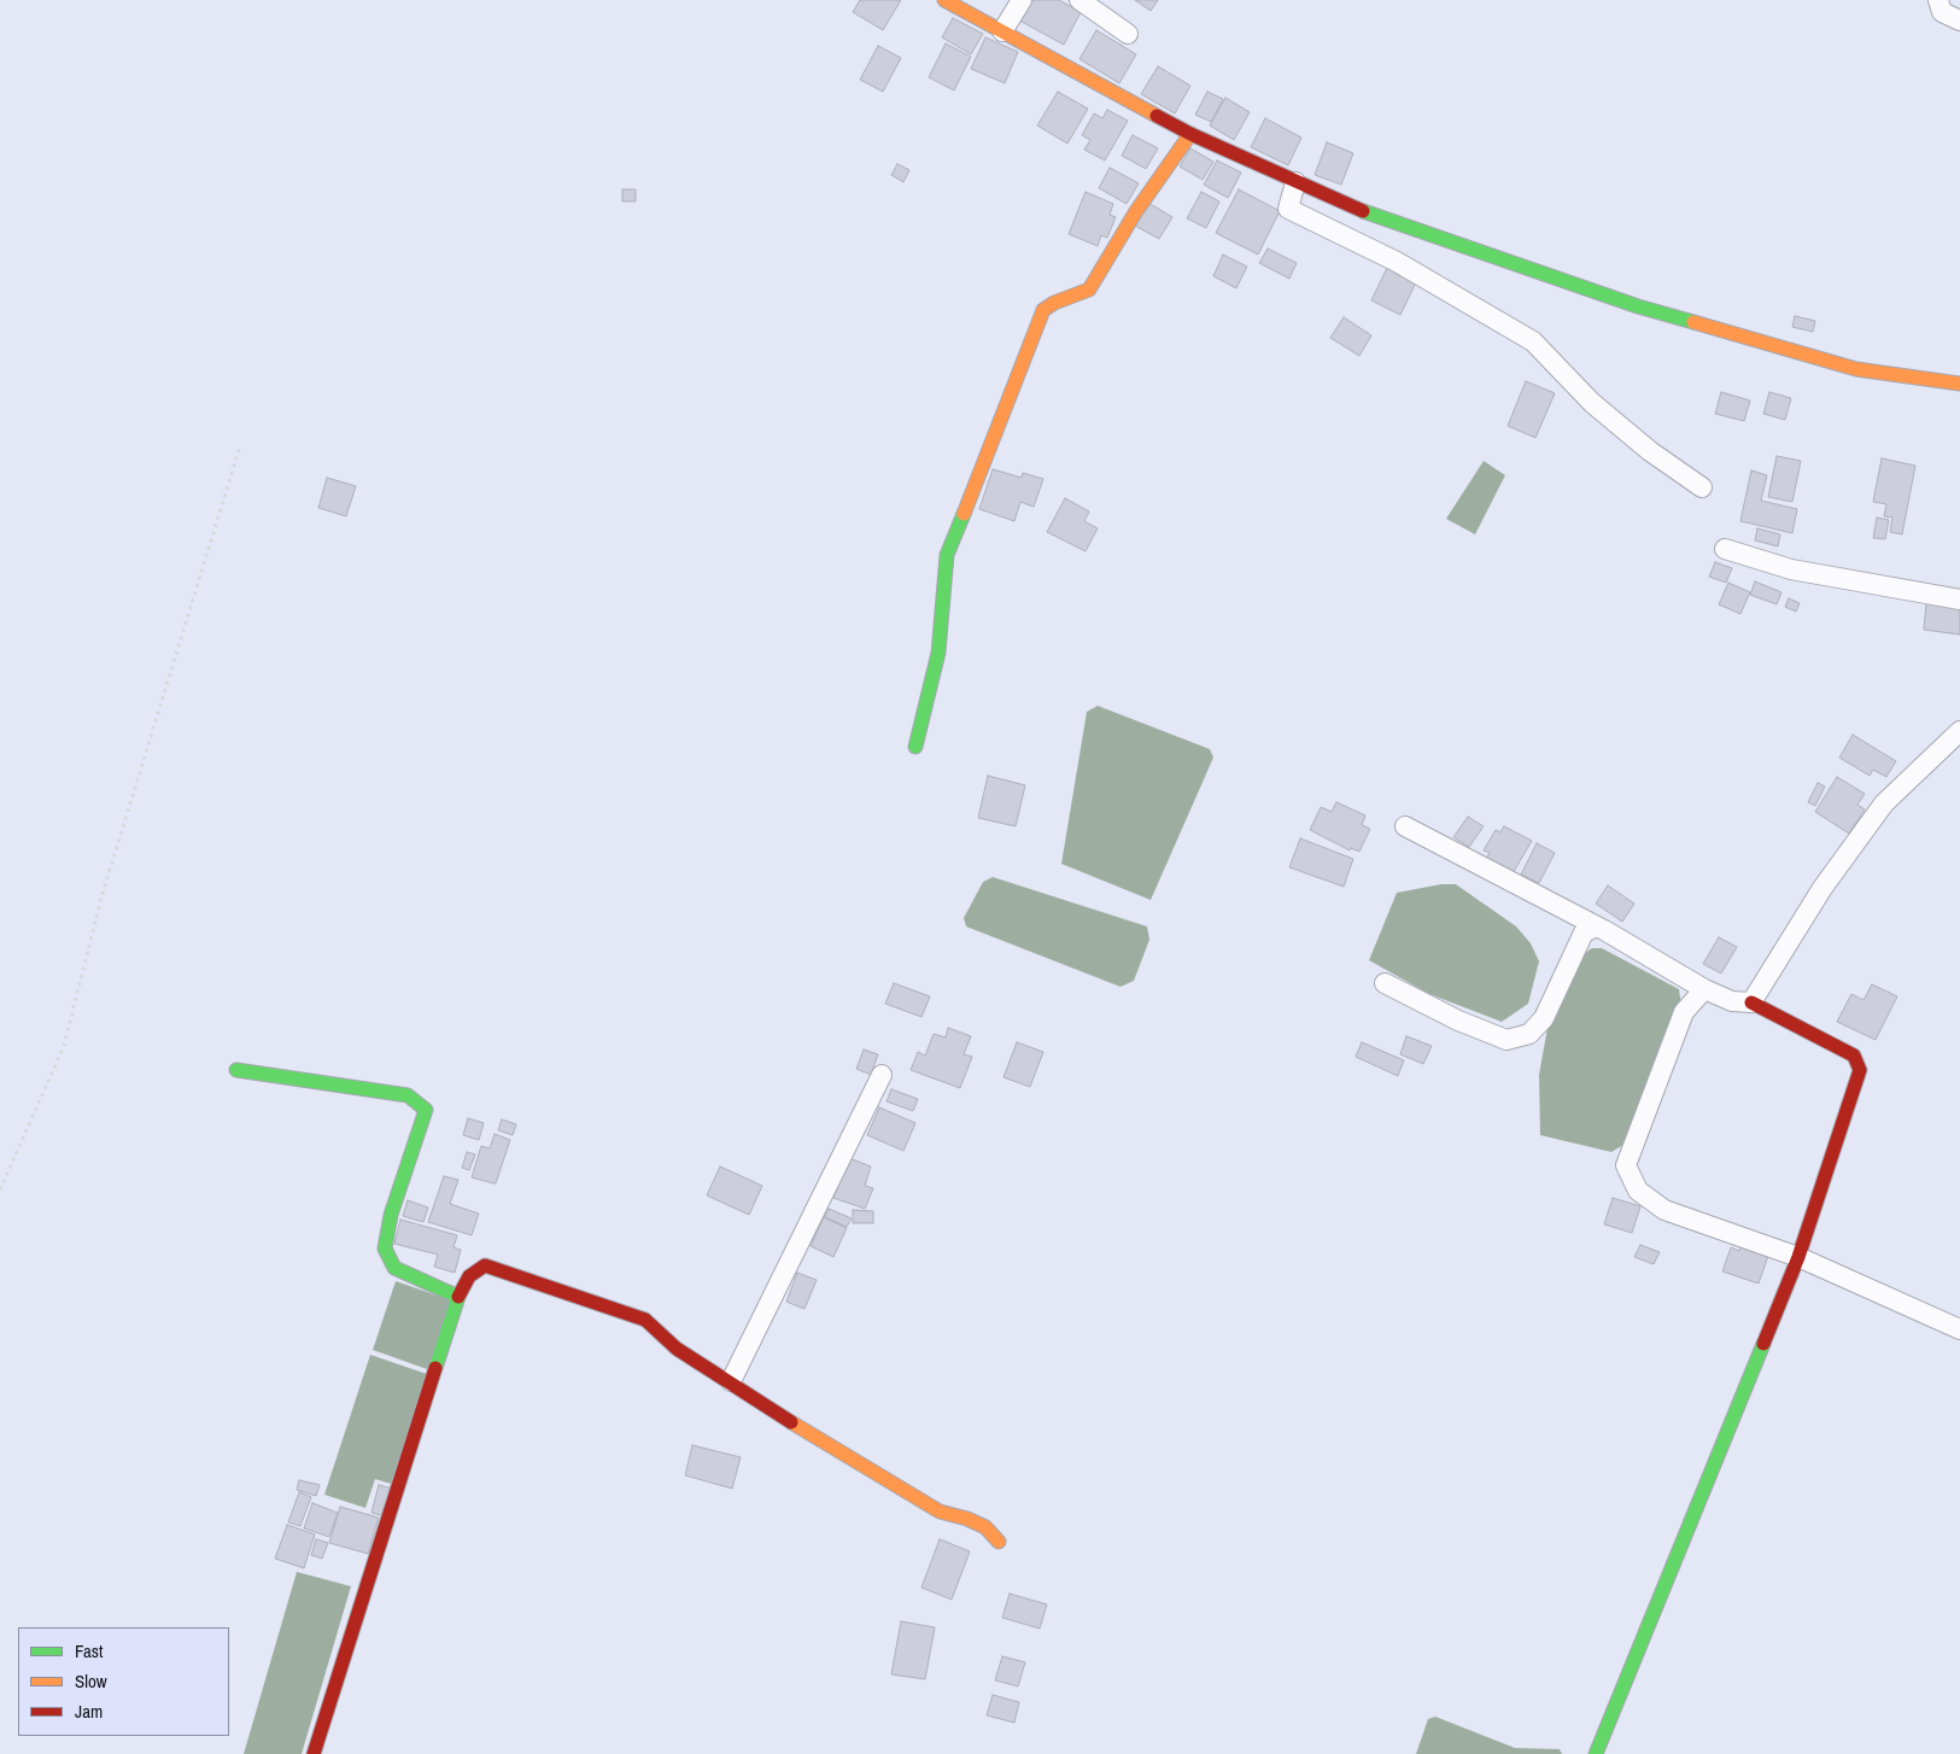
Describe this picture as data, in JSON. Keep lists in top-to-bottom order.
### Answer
{
  "legend": ["Fast", "Slow", "Jam"]
}
